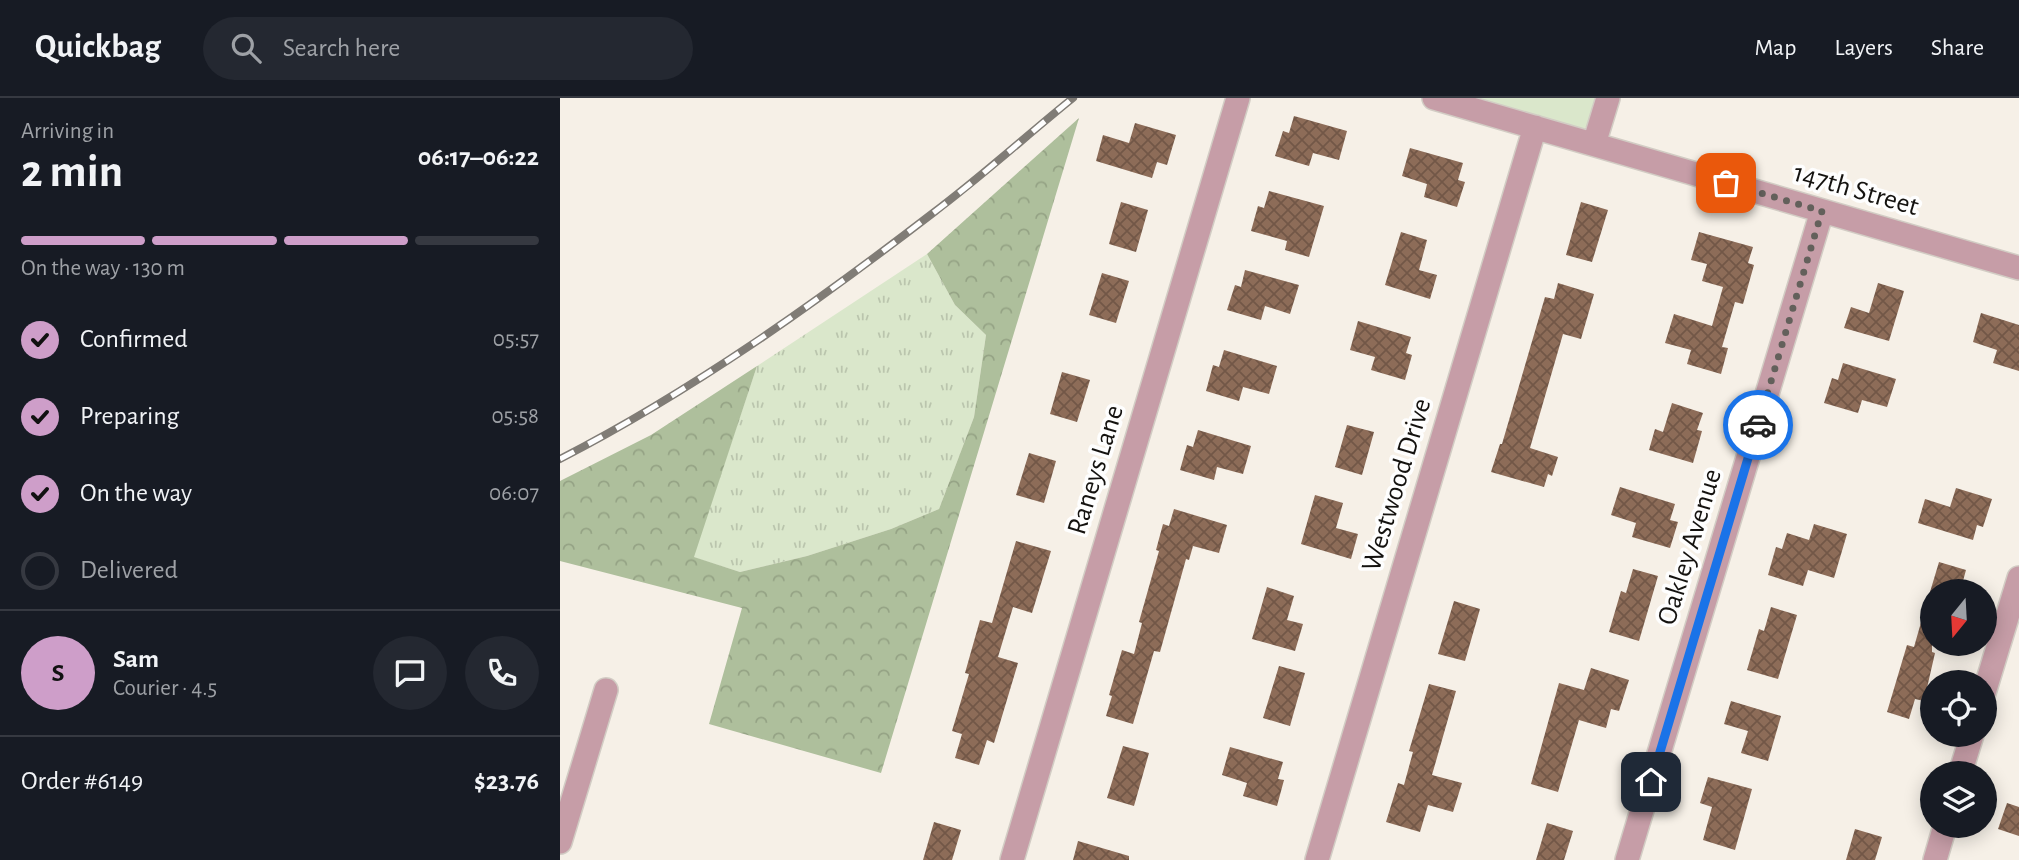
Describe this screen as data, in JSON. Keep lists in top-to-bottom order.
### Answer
{
  "streets": {
    "street": [
      "147th Street",
      "Raneys Lane",
      "Westwood Drive",
      "Oakley Avenue"
    ]
  },
  "crossings": [
    ["147th Street", "Westwood Drive"],
    ["147th Street", "Oakley Avenue"]
  ],
  "north": "bottom",
  "page": {
    "header": "Quickbag",
    "search": "Search here",
    "nav": ["Map", "Layers", "Share"],
    "heading": ["2 min", "Arriving in", "06:17–06:22"],
    "panel": [
      "Sam",
      "Courier · 4.5",
      "Order #6149",
      "$23.76"
    ],
    "bar": "On the way · 130 m",
    "list": [
      ["Confirmed", "05:57"],
      ["Preparing", "05:58"],
      ["On the way", "06:07"],
      "Delivered"
    ],
    "round": "S"
  }
}
